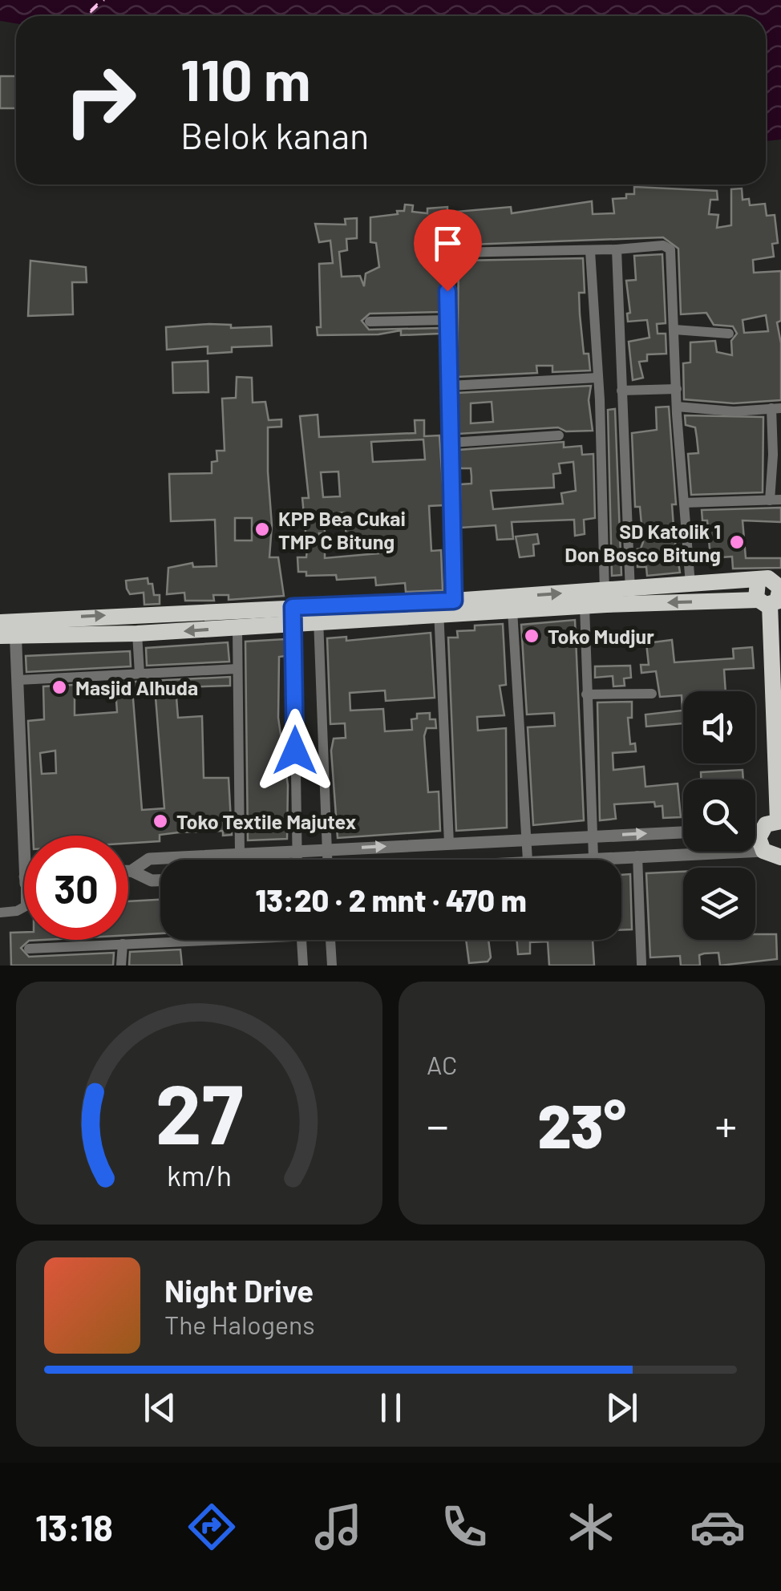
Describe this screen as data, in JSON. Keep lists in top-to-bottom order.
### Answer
{
  "places": [
    "KPP Bea Cukai TMP C Bitung",
    "SD Katolik 1 Don Bosco Bitung",
    "Toko Mudjur",
    "Masjid Alhuda",
    "Toko Textile Majutex"
  ],
  "page": {
    "turn": ["110 m", "Belok kanan"],
    "limit": "30",
    "trip": "13:20 · 2 mnt · 470 m",
    "tile": "AC",
    "heat": ["−", "23°", "+"],
    "song": ["Night Drive", "The Halogens"],
    "tabs": "13:18",
    "gauge": ["27", "km/h"]
  }
}
